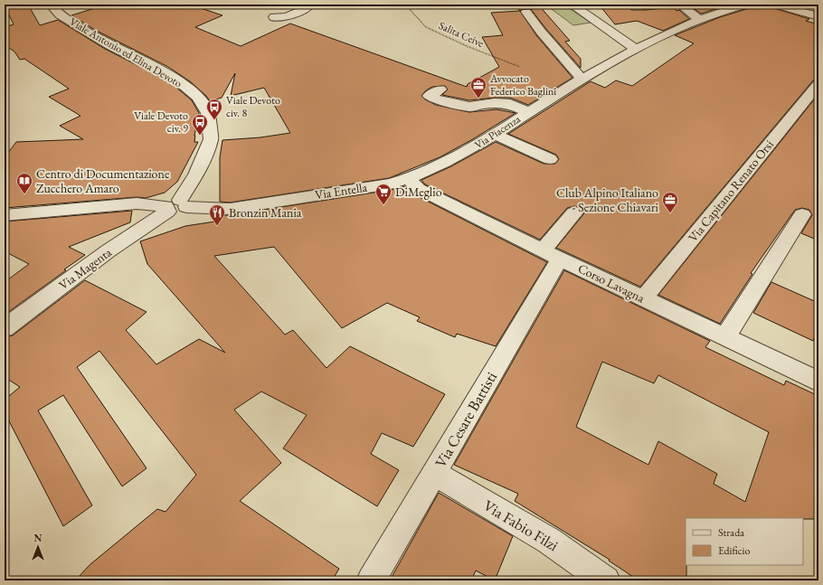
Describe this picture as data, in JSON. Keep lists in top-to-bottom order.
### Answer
{
  "streets": {
    "street": [
      "Viale Antonio ed Elina Devoto",
      "Via Piacenza",
      "Via Entella",
      "Via Capitano Renato Orsi",
      "Via Magenta",
      "Corso Lavagna",
      "Via Cesare Battisti",
      "Via Fabio Filzi"
    ],
    "path": ["Salita Ceive"]
  },
  "crossings": [
    ["Viale Antonio ed Elina Devoto", "Via Entella"],
    ["Viale Antonio ed Elina Devoto", "Via Magenta"],
    ["Via Piacenza", "Via Entella"],
    ["Via Piacenza", "Corso Lavagna"],
    ["Via Entella", "Via Magenta"],
    ["Via Entella", "Corso Lavagna"],
    ["Via Capitano Renato Orsi", "Corso Lavagna"],
    ["Corso Lavagna", "Via Cesare Battisti"],
    ["Via Cesare Battisti", "Via Fabio Filzi"]
  ],
  "places": {
    "office": ["Avvocato Federico Baglini", "Club Alpino Italiano - Sezione Chiavari"],
    "bus stop": ["Viale Devoto civ. 8", "Viale Devoto civ. 9"],
    "library": ["Centro di Documentazione Zucchero Amaro"],
    "supermarket": ["DiMeglio"],
    "restaurant": ["Bronzin Mania"]
  },
  "legend": ["Strada", "Edificio"],
  "north": "top"
}
